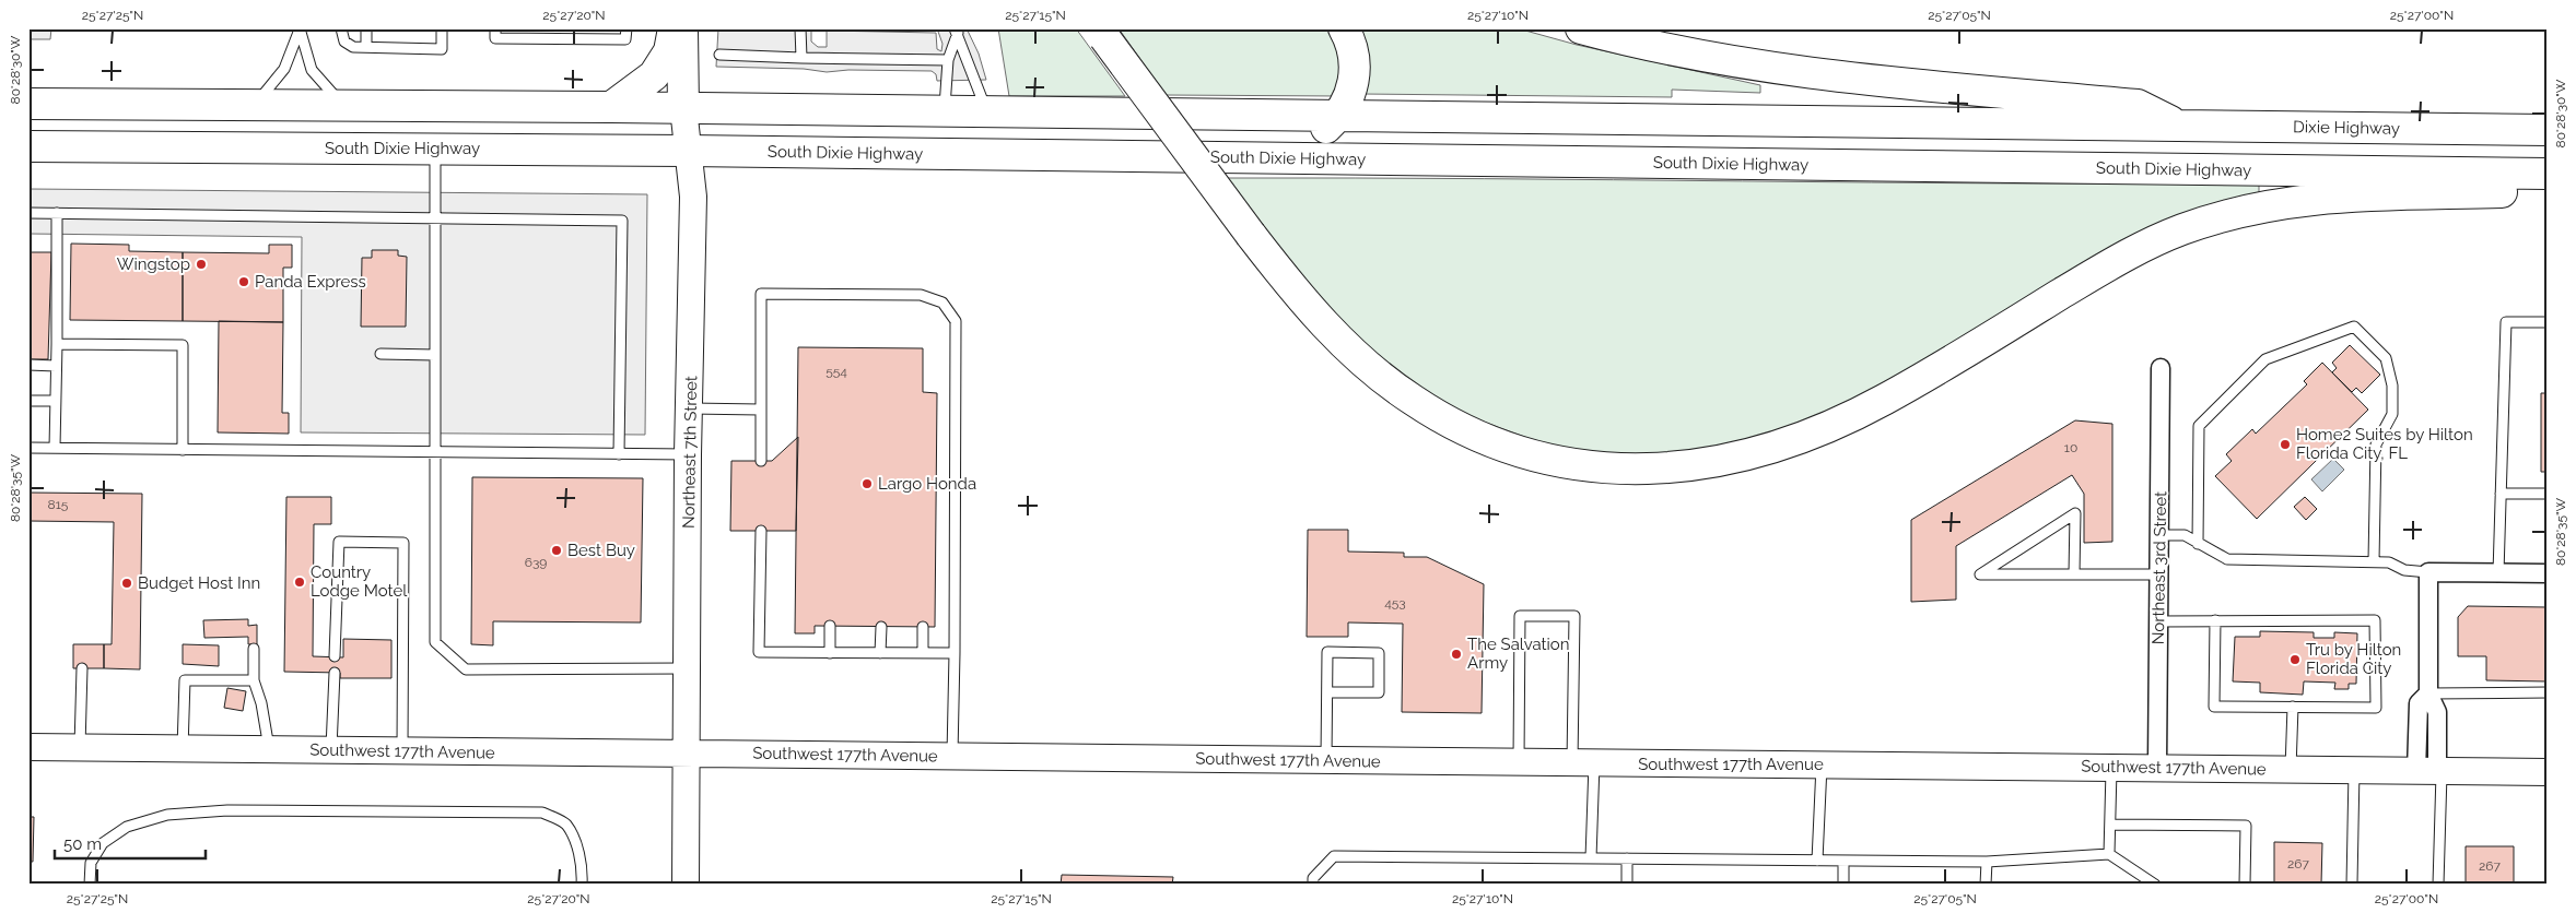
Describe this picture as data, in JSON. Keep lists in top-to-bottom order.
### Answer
{
  "streets": {
    "highway": ["Dixie Highway", "South Dixie Highway"],
    "main road": ["Northeast 7th Street", "Southwest 177th Avenue"],
    "street": ["Northeast 3rd Street"]
  },
  "crossings": [
    ["South Dixie Highway", "Northeast 7th Street"],
    ["Northeast 7th Street", "Southwest 177th Avenue"],
    ["Northeast 3rd Street", "Southwest 177th Avenue"]
  ],
  "places": [
    "Wingstop",
    "Panda Express",
    "Home2 Suites by Hilton Florida City, FL",
    "Largo Honda",
    "Best Buy",
    "Country Lodge Motel",
    "Budget Host Inn",
    "The Salvation Army",
    "Tru by Hilton Florida City"
  ],
  "house_numbers": [
    "554",
    "10",
    "815",
    "639",
    "453",
    "267",
    "267"
  ],
  "scale_bar": "50 m",
  "coordinates": [
    "25°27'25\"N",
    "25°27'20\"N",
    "25°27'15\"N",
    "25°27'10\"N",
    "25°27'05\"N",
    "25°27'00\"N",
    "80°28'30\"W",
    "80°28'35\"W"
  ]
}
